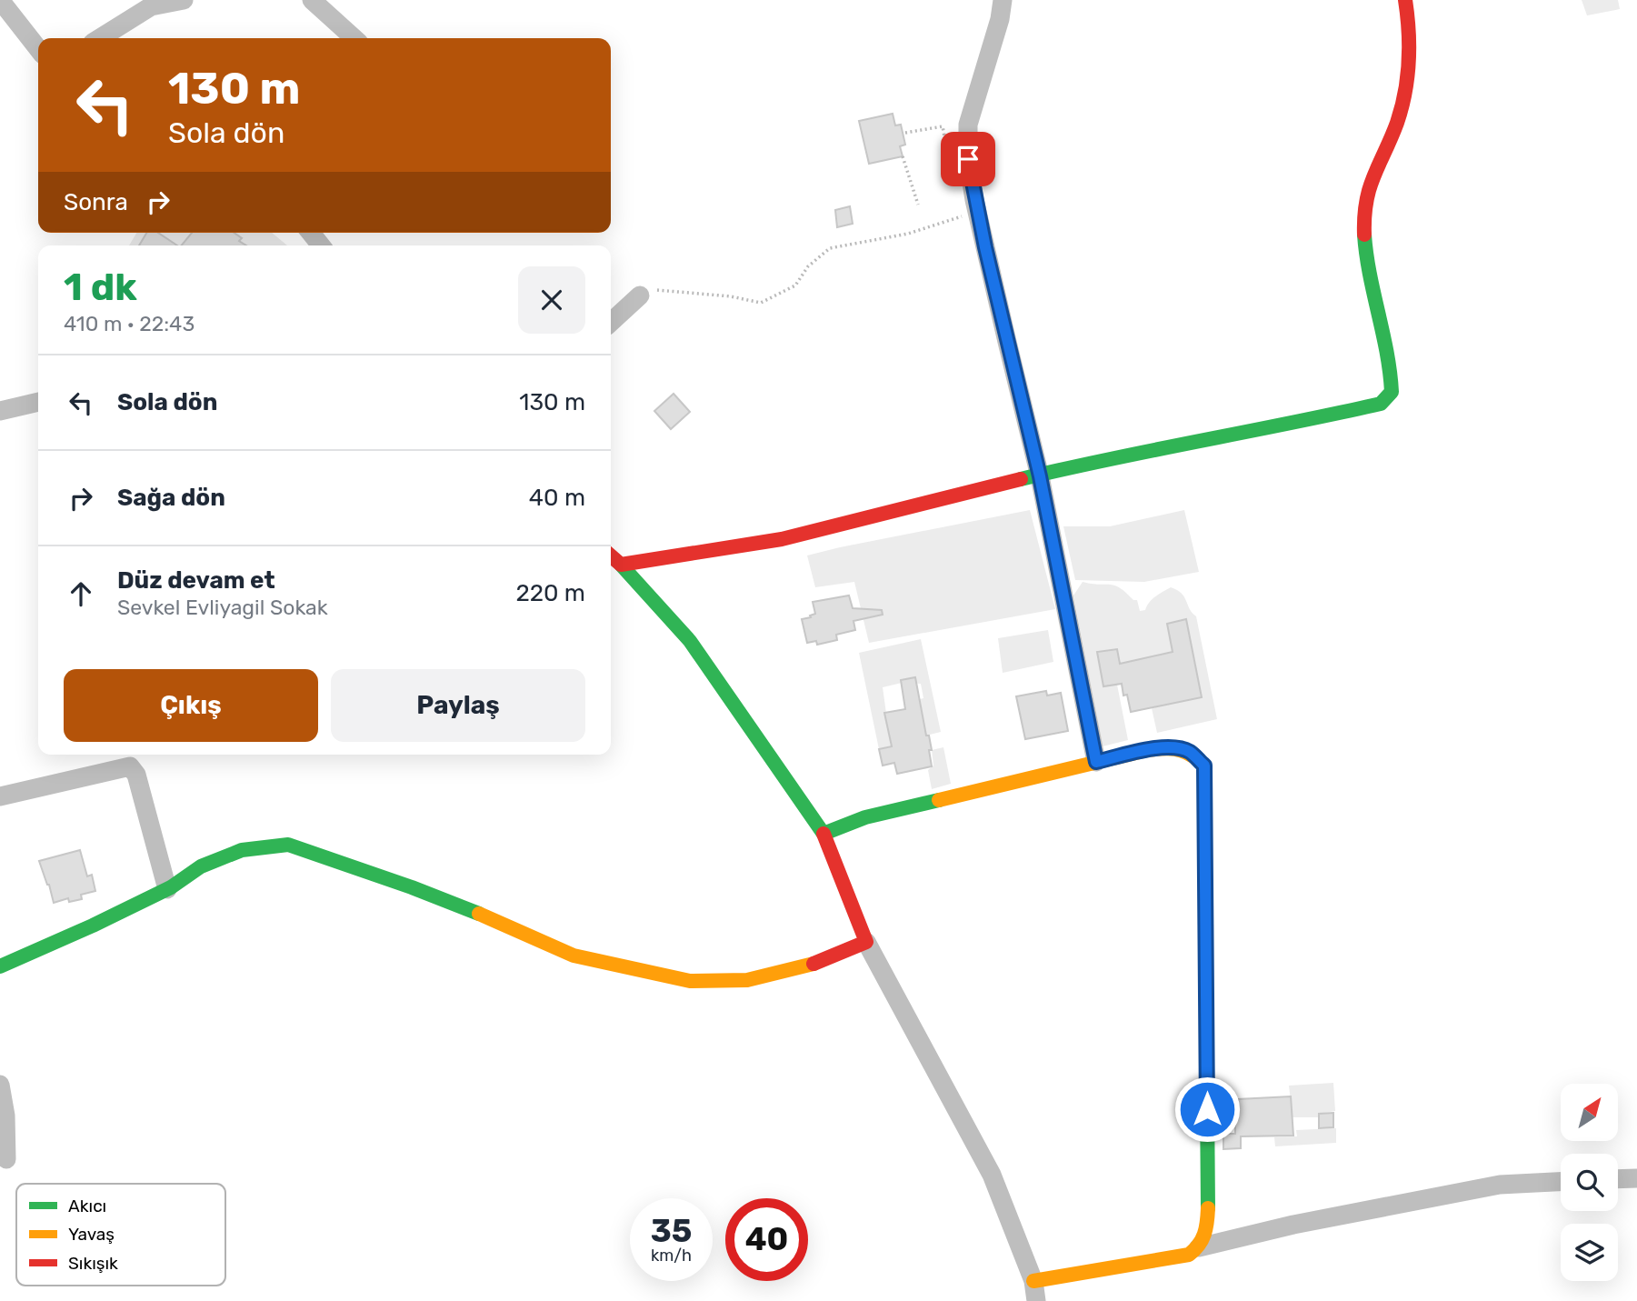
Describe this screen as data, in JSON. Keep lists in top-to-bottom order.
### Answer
{
  "legend": ["Akıcı", "Yavaş", "Sıkışık"],
  "north": "top right",
  "page": {
    "turn": ["130 m", "Sola dön"],
    "then": "Sonra",
    "heading": ["1 dk", "410 m · 22:43"],
    "list": [
      {
        "name": "Sola dön",
        "value": "130 m"
      },
      {
        "name": "Sağa dön",
        "value": "40 m"
      },
      {
        "name": "Düz devam et",
        "note": "Sevkel Evliyagil Sokak",
        "value": "220 m"
      }
    ],
    "buttons": ["Çıkış", "Paylaş"],
    "speed": "35 km/h",
    "limit": "40"
  }
}
